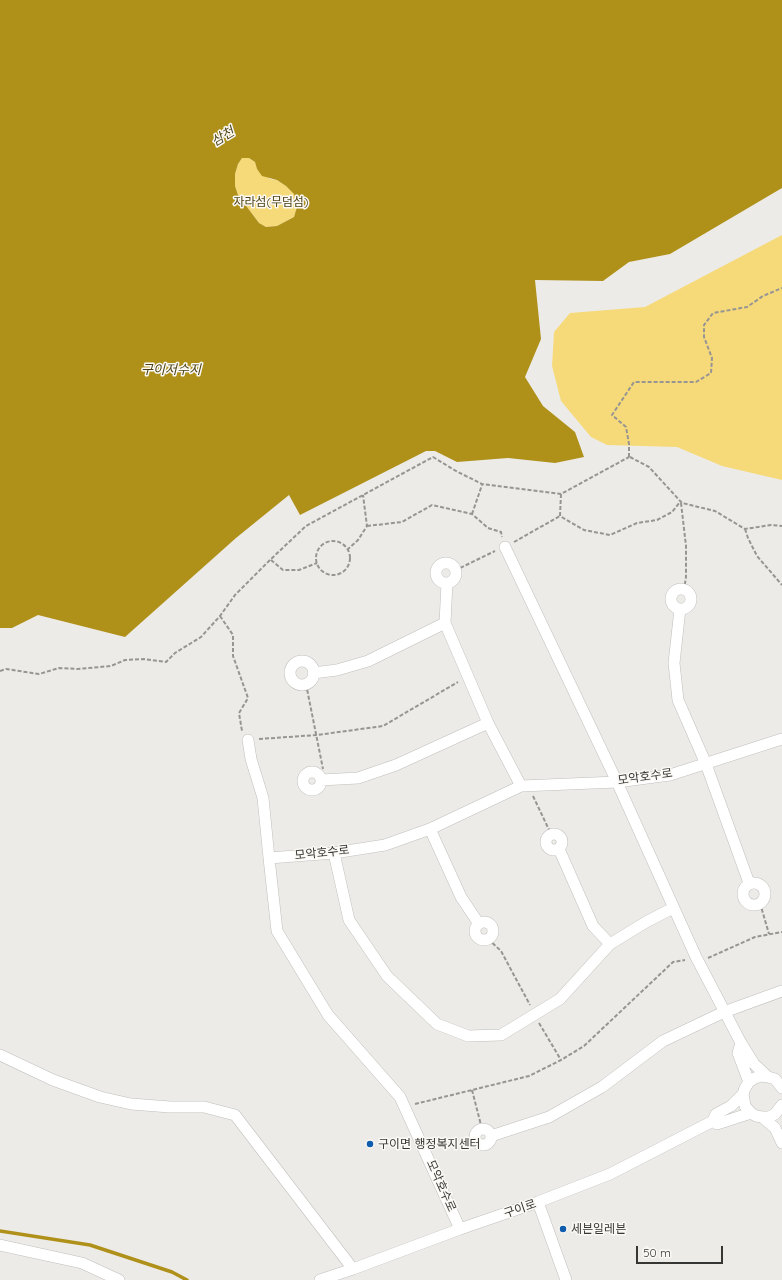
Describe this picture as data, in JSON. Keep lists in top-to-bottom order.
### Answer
{
  "streets": {
    "street": ["모악호수로", "구이로"]
  },
  "crossings": [
    ["모악호수로", "구이로"]
  ],
  "water": ["삼천", "구이저수지"],
  "parks": ["자라섬(무덤섬)"],
  "places": ["구이면 행정복지센터", "세븐일레븐"],
  "scale_bar": "50 m"
}
